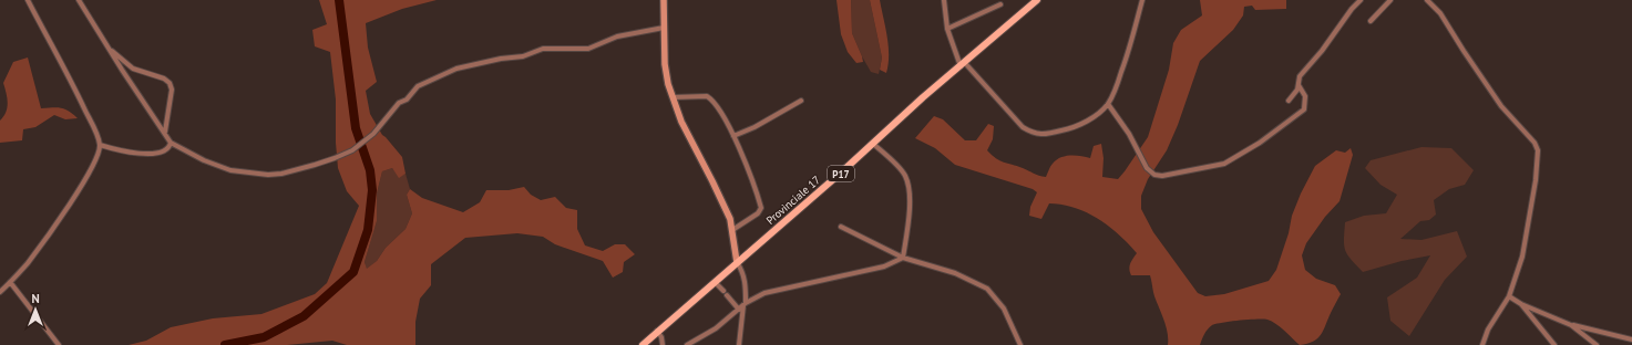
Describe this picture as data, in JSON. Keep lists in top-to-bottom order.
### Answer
{
  "streets": {
    "main road": ["P17", "Provinciale 17"]
  },
  "north": "top"
}
